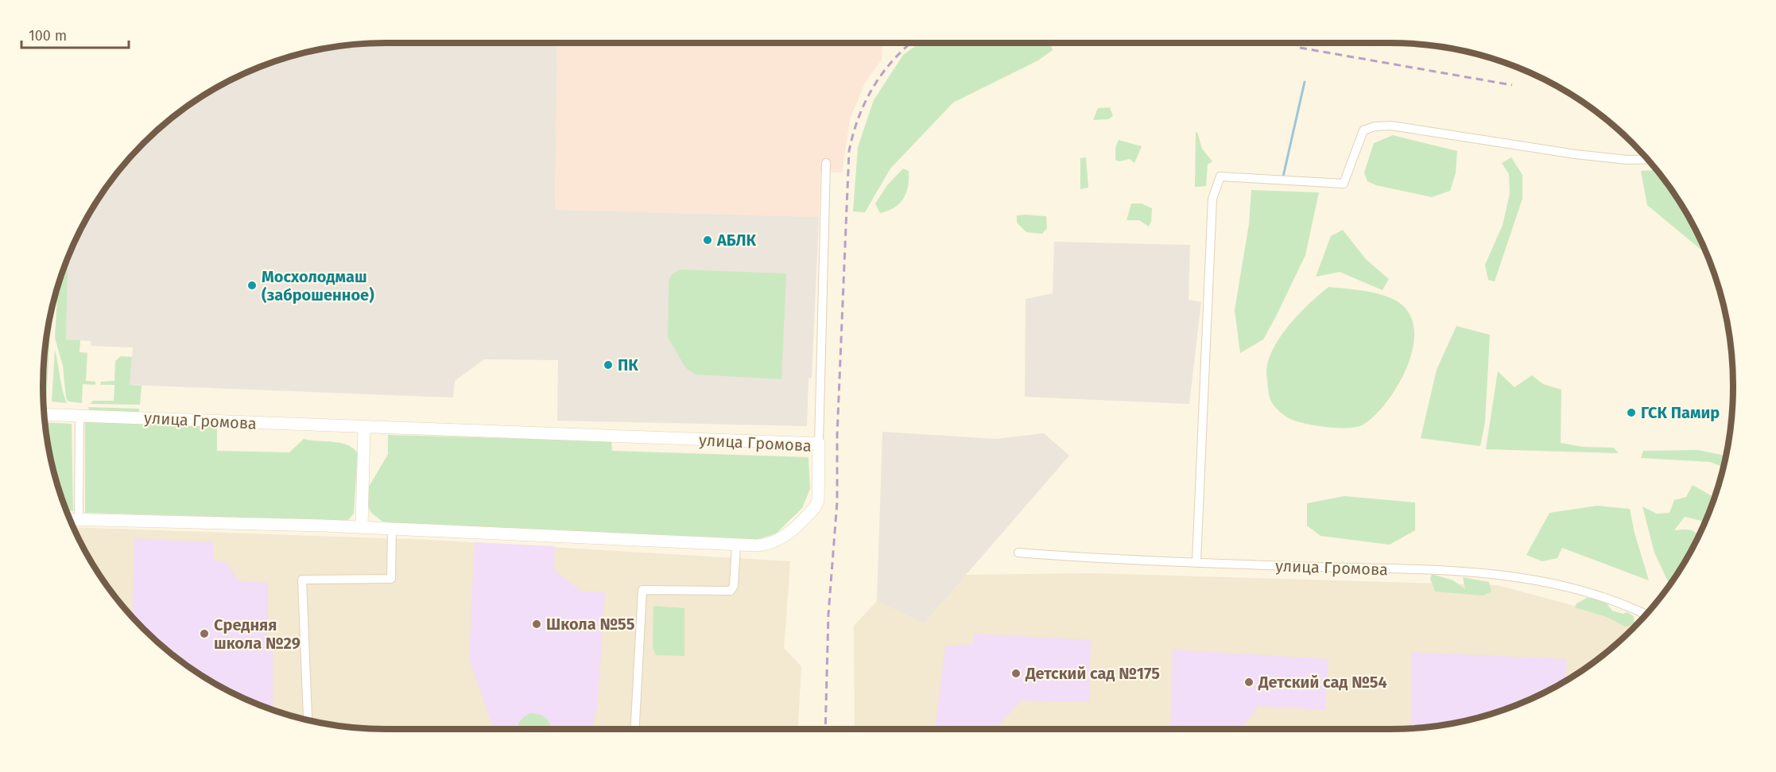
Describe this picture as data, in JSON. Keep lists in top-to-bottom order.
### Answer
{
  "streets": {
    "street": ["улица Громова"]
  },
  "places": [
    "АБЛК",
    "Мосхолодмаш (заброшенное)",
    "ПК",
    "ГСК Памир",
    "Школа №55",
    "Средняя школа №29",
    "Детский сад №175",
    "Детский сад №54"
  ],
  "scale_bar": "100 m"
}
